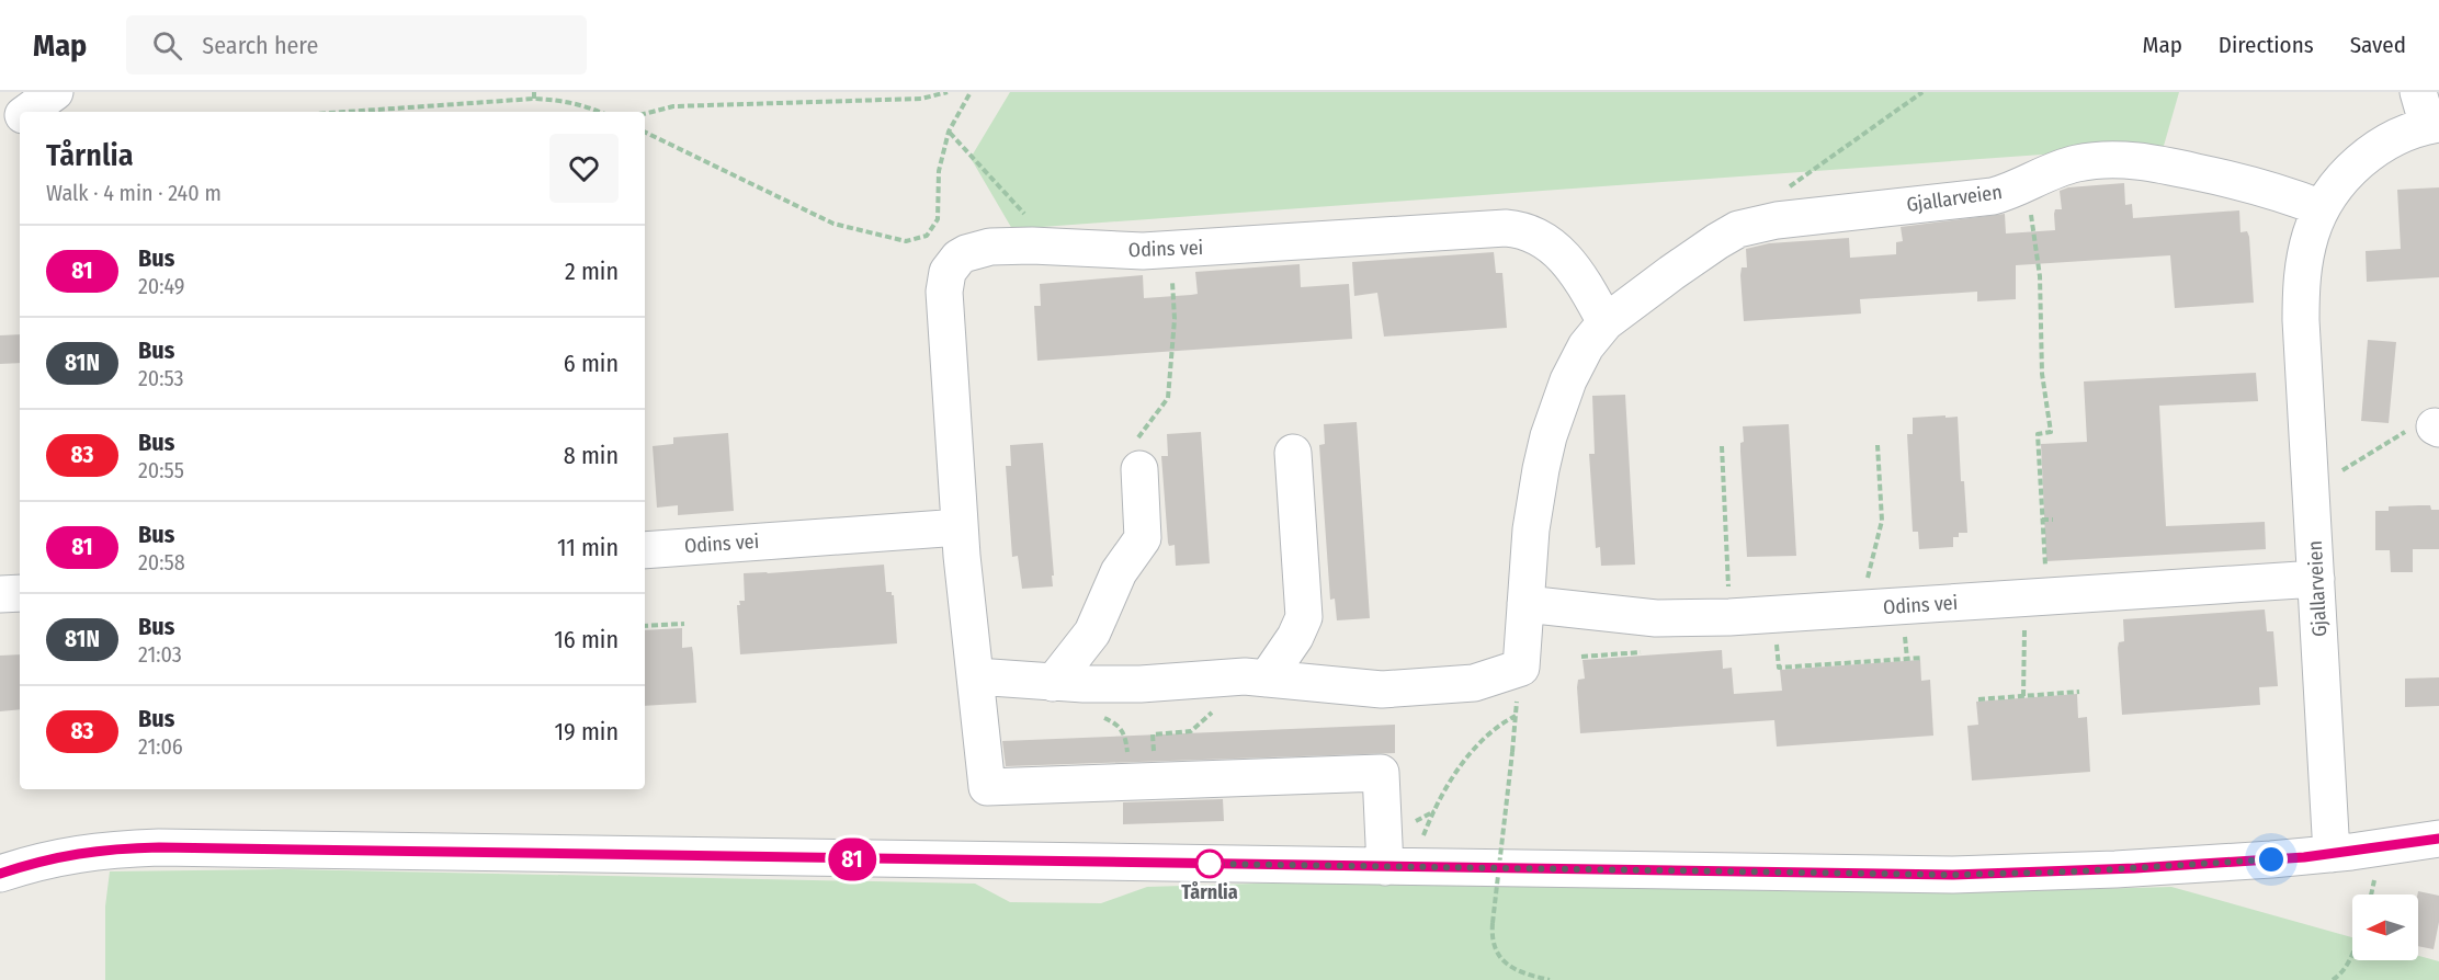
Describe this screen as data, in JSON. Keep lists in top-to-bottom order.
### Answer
{
  "streets": {
    "street": ["Gjallarveien", "Odins vei"]
  },
  "crossings": [
    ["Gjallarveien", "Odins vei"]
  ],
  "places": ["Tårnlia"],
  "lines": ["bus line 81"],
  "north": "left",
  "page": {
    "header": "Map",
    "search": "Search here",
    "nav": ["Map", "Directions", "Saved"],
    "on_map": "81",
    "heading": ["Tårnlia", "Walk · 4 min · 240 m"],
    "list": [
      {
        "mark": "81",
        "name": "Bus",
        "note": "20:49",
        "value": "2 min"
      },
      {
        "mark": "81N",
        "name": "Bus",
        "note": "20:53",
        "value": "6 min"
      },
      {
        "mark": "83",
        "name": "Bus",
        "note": "20:55",
        "value": "8 min"
      },
      {
        "mark": "81",
        "name": "Bus",
        "note": "20:58",
        "value": "11 min"
      },
      {
        "mark": "81N",
        "name": "Bus",
        "note": "21:03",
        "value": "16 min"
      },
      {
        "mark": "83",
        "name": "Bus",
        "note": "21:06",
        "value": "19 min"
      }
    ]
  }
}
